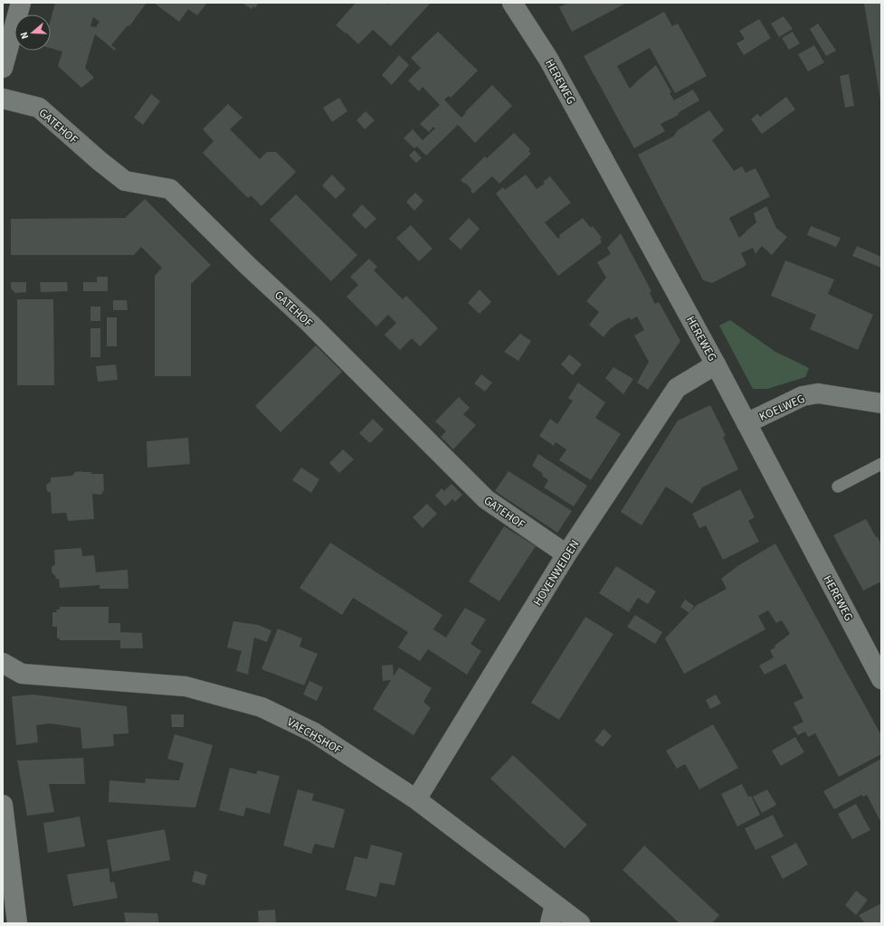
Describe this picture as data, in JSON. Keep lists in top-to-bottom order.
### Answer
{
  "streets": {
    "street": [
      "HEREWEG",
      "GATEHOF",
      "KOELWEG",
      "HOVENWEIDEN",
      "VAECHSHOF"
    ]
  },
  "crossings": [
    ["HEREWEG", "KOELWEG"],
    ["HEREWEG", "HOVENWEIDEN"],
    ["GATEHOF", "HOVENWEIDEN"],
    ["HOVENWEIDEN", "VAECHSHOF"]
  ],
  "north": "left"
}
